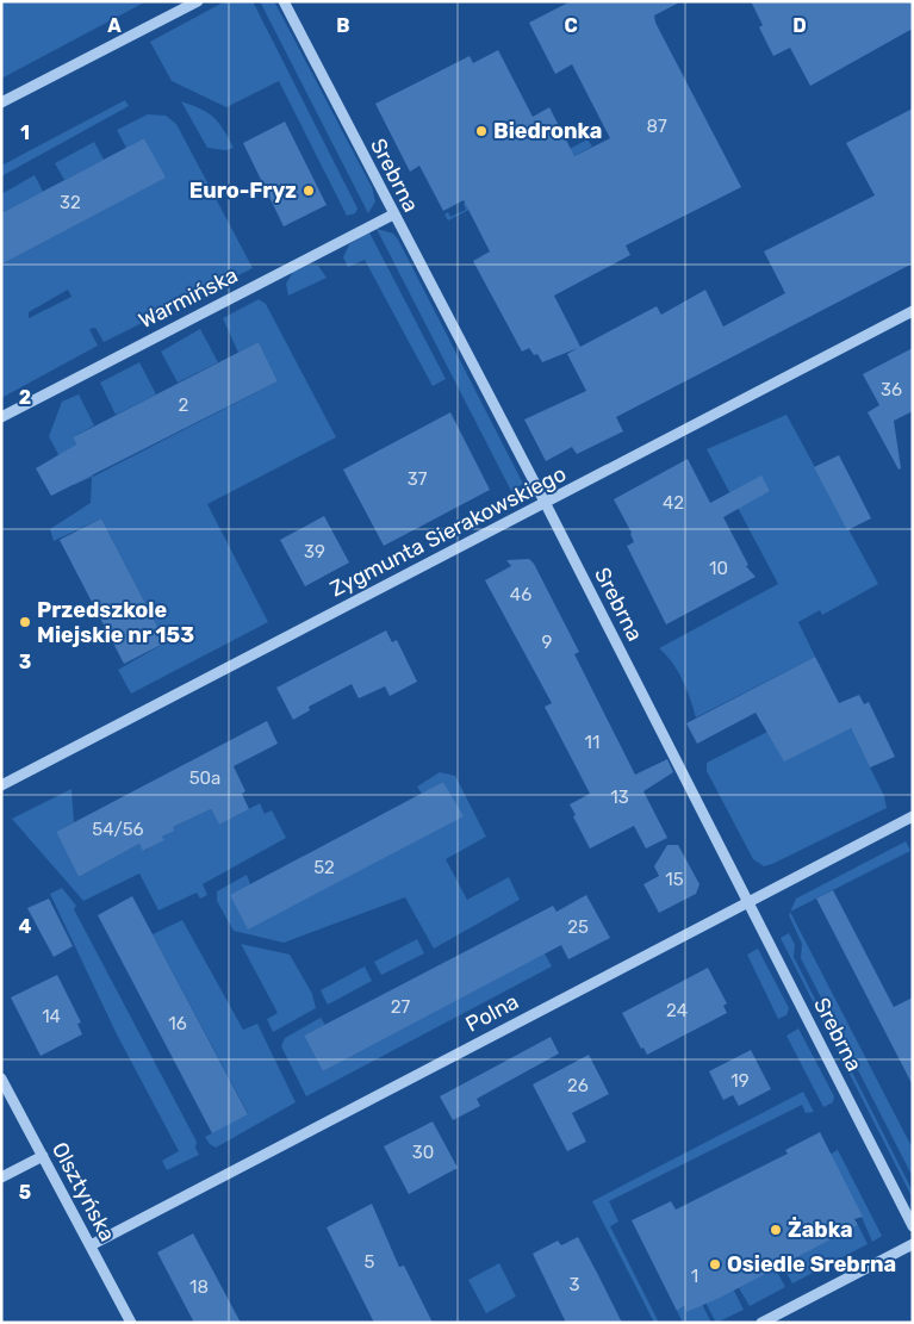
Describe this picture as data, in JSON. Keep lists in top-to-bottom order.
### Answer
{
  "streets": {
    "street": [
      "Srebrna",
      "Warmińska",
      "Zygmunta Sierakowskiego",
      "Polna",
      "Olsztyńska"
    ]
  },
  "crossings": [
    ["Srebrna", "Warmińska"],
    ["Srebrna", "Zygmunta Sierakowskiego"],
    ["Srebrna", "Polna"],
    ["Polna", "Olsztyńska"]
  ],
  "places": [
    "Biedronka",
    "Euro-Fryz",
    "Przedszkole Miejskie nr 153",
    "Żabka",
    "Osiedle Srebrna"
  ],
  "house_numbers": [
    "87",
    "32",
    "36",
    "2",
    "37",
    "42",
    "39",
    "10",
    "46",
    "9",
    "11",
    "50a",
    "13",
    "54/56",
    "52",
    "15",
    "25",
    "27",
    "24",
    "14",
    "16",
    "19",
    "26",
    "30",
    "5",
    "1",
    "3",
    "18"
  ],
  "grid": {
    "columns": [
      "A",
      "B",
      "C",
      "D"
    ],
    "rows": [
      "1",
      "2",
      "3",
      "4",
      "5"
    ]
  }
}
